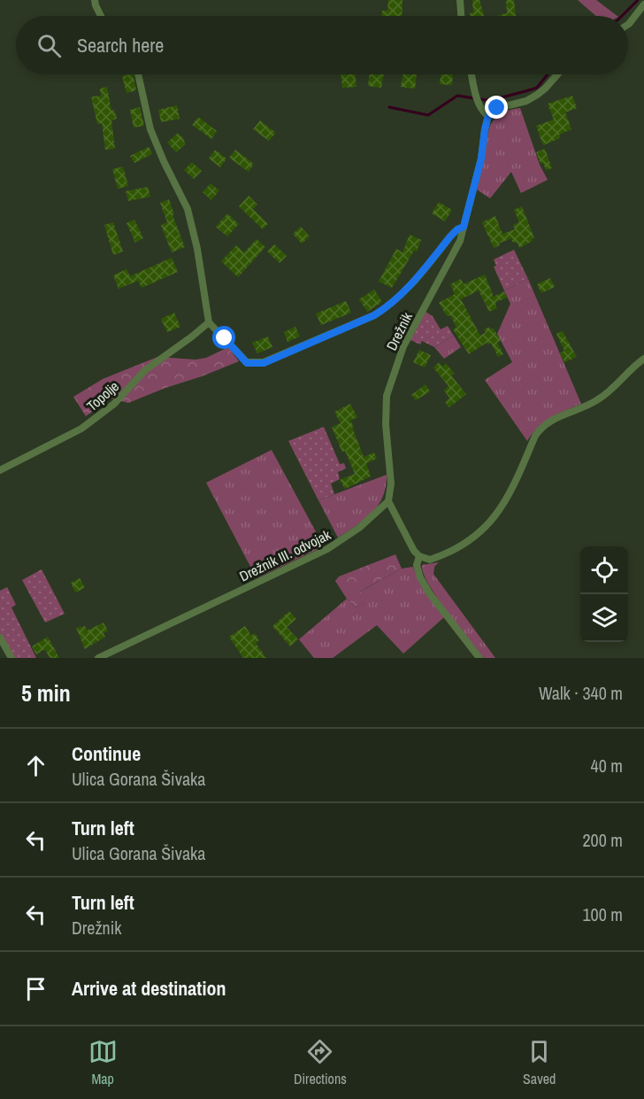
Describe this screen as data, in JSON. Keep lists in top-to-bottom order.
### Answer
{
  "streets": {
    "street": ["Drežnik", "Topolje", "Drežnik III. odvojak"]
  },
  "crossings": [
    ["Drežnik", "Drežnik III. odvojak"]
  ],
  "page": {
    "search": "Search here",
    "heading": ["5 min", "Walk · 340 m"],
    "list": [
      ["Continue", "Ulica Gorana Šivaka", "40 m"],
      ["Turn left", "Ulica Gorana Šivaka", "200 m"],
      ["Turn left", "Drežnik", "100 m"],
      "Arrive at destination"
    ],
    "nav": ["Map", "Directions", "Saved"]
  }
}
